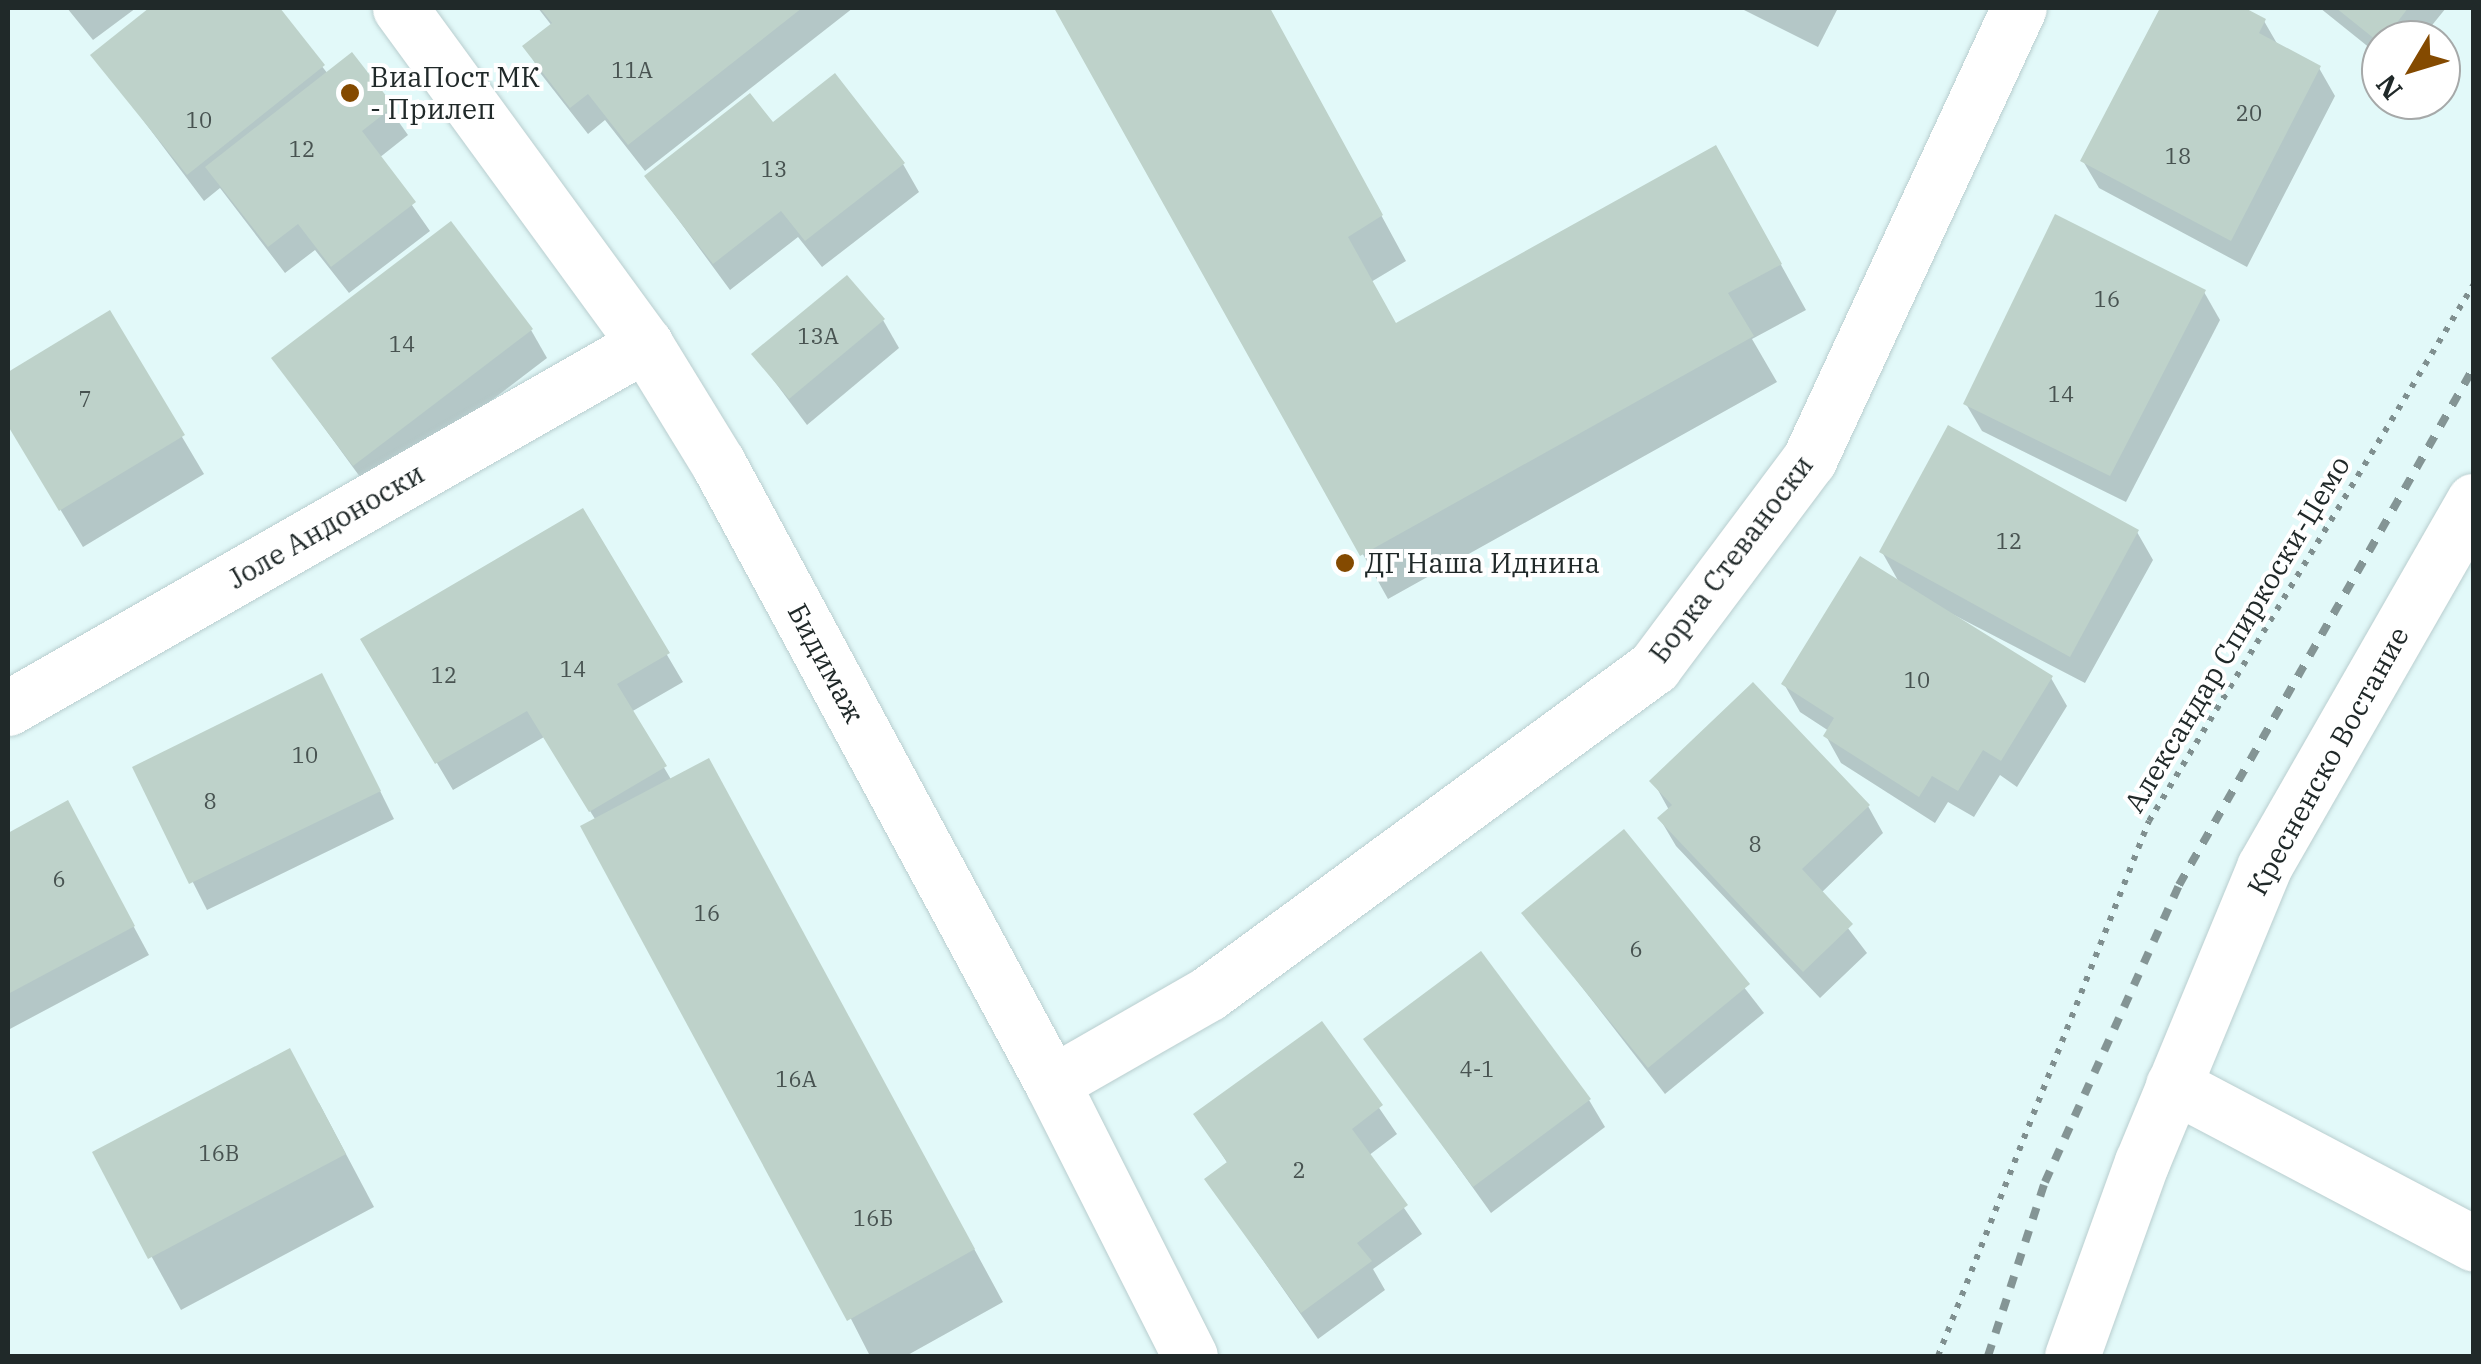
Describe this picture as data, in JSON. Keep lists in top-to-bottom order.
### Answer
{
  "streets": {
    "street": [
      "Јоле Андоноски",
      "Борка Стеваноски",
      "Бидимаж",
      "Кресненско Востание"
    ],
    "path": ["Александар Спиркоски-Џемо"]
  },
  "crossings": [
    ["Јоле Андоноски", "Бидимаж"],
    ["Борка Стеваноски", "Бидимаж"]
  ],
  "places": ["ВиаПост МК - Прилеп", "ДГ Наша Иднина"],
  "house_numbers": [
    "11А",
    "20",
    "10",
    "12",
    "18",
    "13",
    "16",
    "13А",
    "14",
    "14",
    "7",
    "12",
    "14",
    "12",
    "10",
    "10",
    "8",
    "8",
    "6",
    "16",
    "6",
    "4-1",
    "16А",
    "16В",
    "2",
    "16Б"
  ],
  "north": "bottom left"
}
